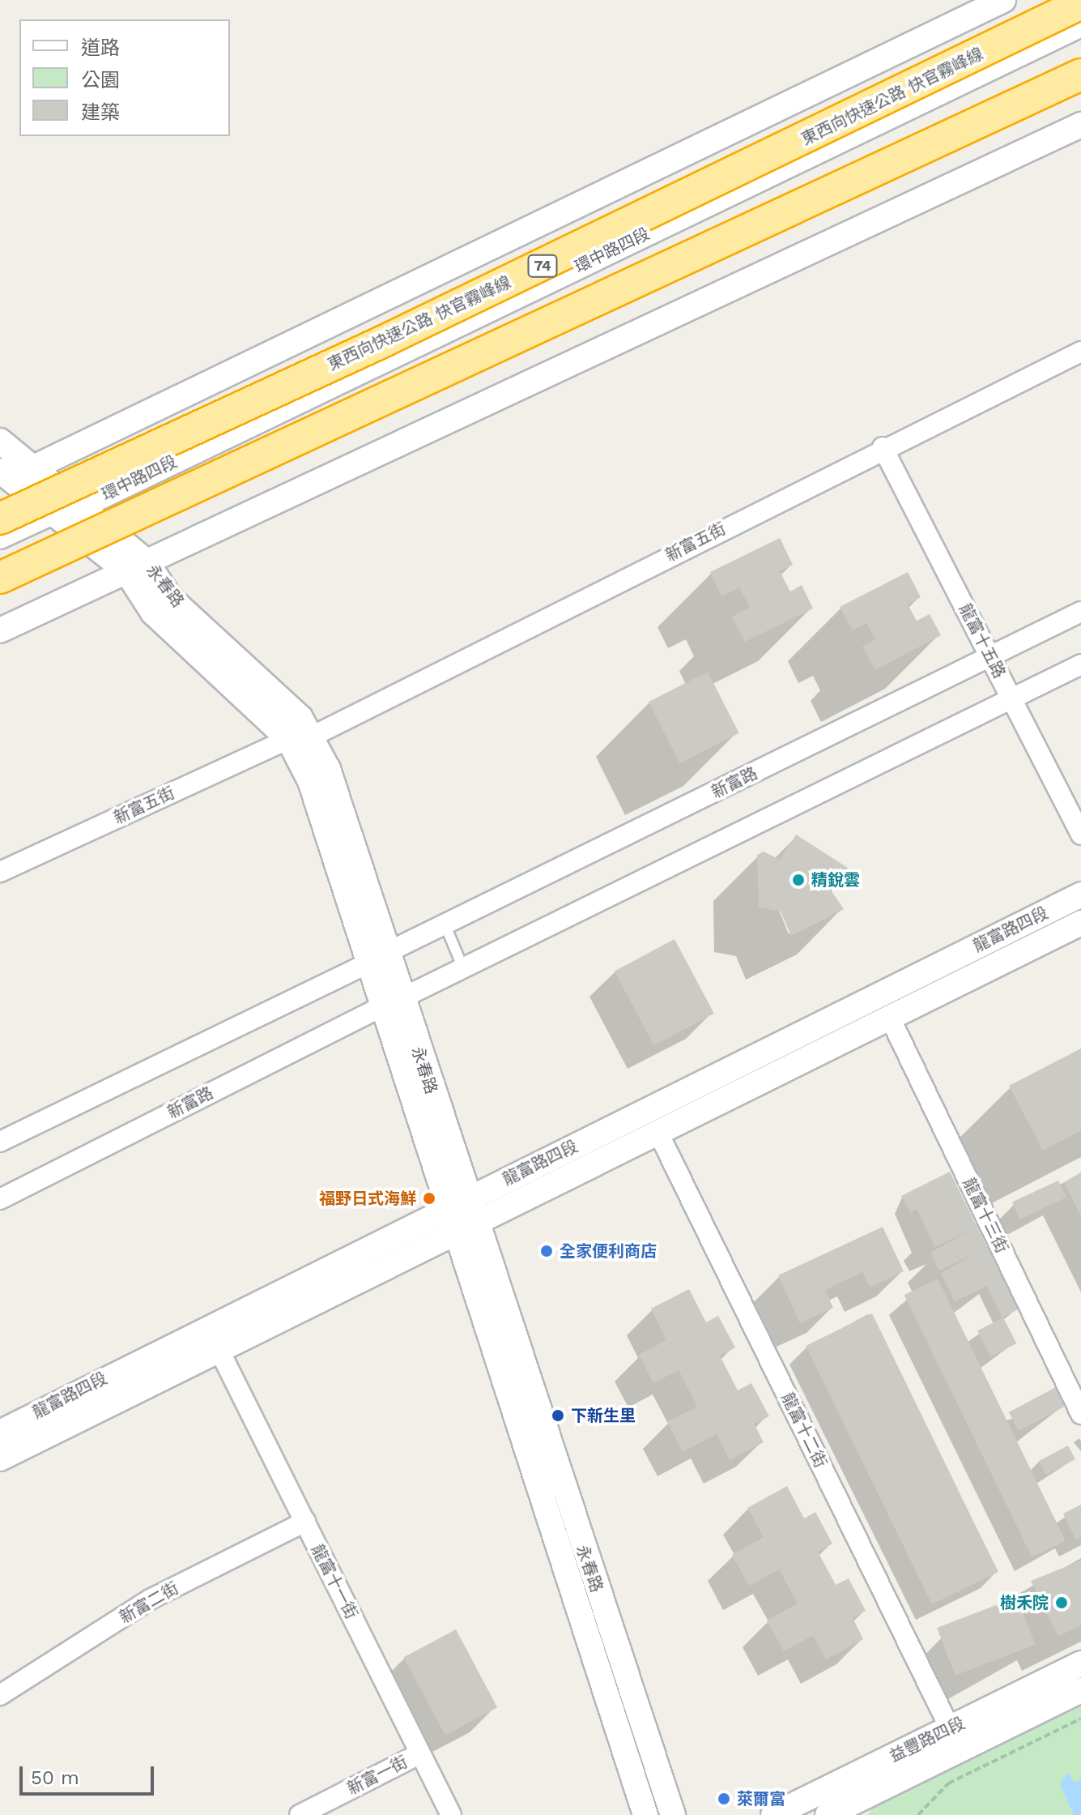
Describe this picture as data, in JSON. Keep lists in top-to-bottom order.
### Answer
{
  "streets": {
    "highway": ["東西向快速公路 快官霧峰線", "74"],
    "street": [
      "環中路四段",
      "新富五街",
      "永春路",
      "龍富十五路",
      "新富路",
      "龍富路四段",
      "龍富十三街",
      "龍富十二街",
      "龍富十一街",
      "新富二街",
      "益豐路四段",
      "新富一街"
    ]
  },
  "crossings": [
    ["環中路四段", "永春路"],
    ["新富五街", "永春路"],
    ["新富五街", "龍富十五路"],
    ["永春路", "新富路"],
    ["永春路", "龍富路四段"],
    ["龍富十五路", "新富路"],
    ["龍富路四段", "龍富十三街"],
    ["龍富路四段", "龍富十二街"],
    ["龍富路四段", "龍富十一街"],
    ["龍富十二街", "益豐路四段"],
    ["龍富十一街", "新富二街"],
    ["龍富十一街", "新富一街"]
  ],
  "places": [
    "精銳雲",
    "福野日式海鮮",
    "全家便利商店",
    "下新生里",
    "樹禾院",
    "萊爾富"
  ],
  "legend": ["道路", "公園", "建築"],
  "scale_bar": "50 m"
}
